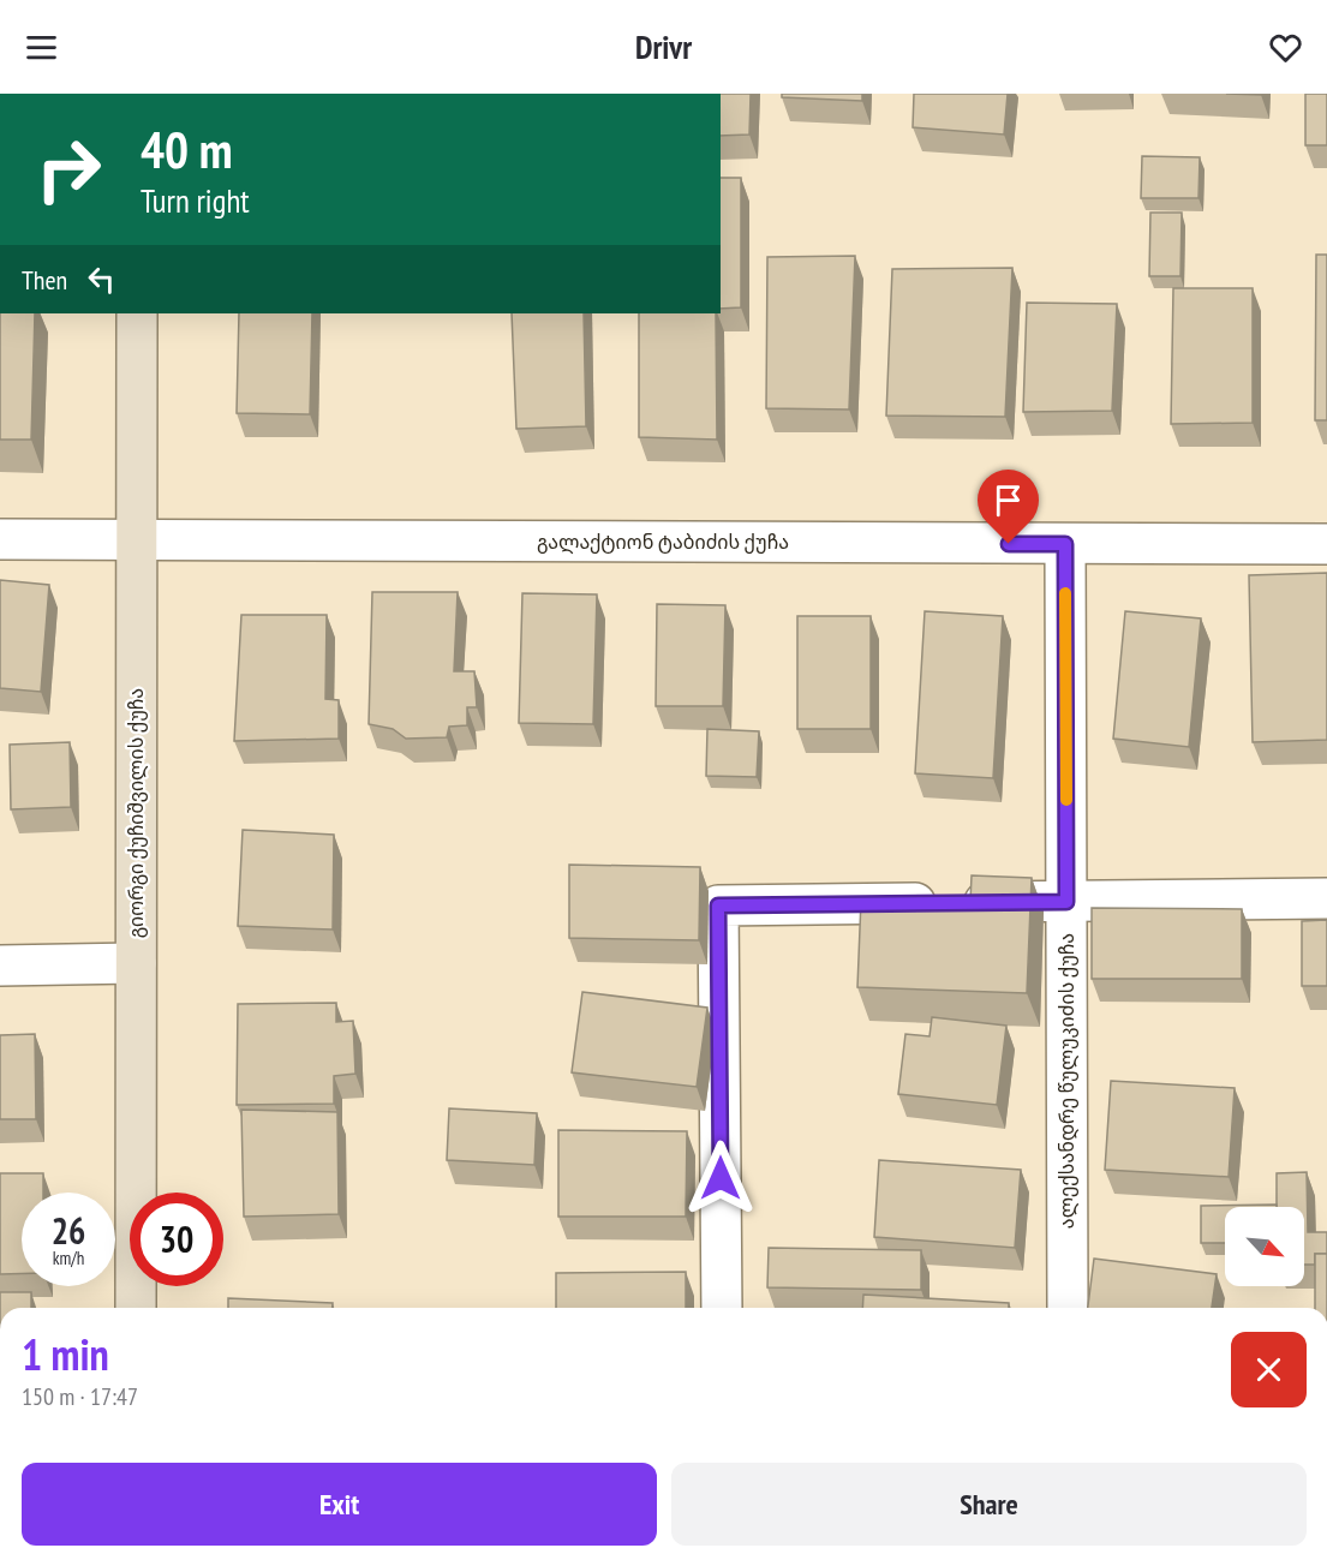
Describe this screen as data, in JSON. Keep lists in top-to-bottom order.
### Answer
{
  "streets": {
    "street": ["გალაქტიონ ტაბიძის ქუჩა", "გიორგი ქუჩიშვილის ქუჩა", "ალექსანდრე წულუკიძის ქუჩა"]
  },
  "crossings": [
    ["გალაქტიონ ტაბიძის ქუჩა", "გიორგი ქუჩიშვილის ქუჩა"],
    ["გალაქტიონ ტაბიძის ქუჩა", "ალექსანდრე წულუკიძის ქუჩა"]
  ],
  "north": "bottom right",
  "page": {
    "header": "Drivr",
    "turn": ["40 m", "Turn right"],
    "then": "Then",
    "speed": "26 km/h",
    "limit": "30",
    "heading": ["1 min", "150 m · 17:47"],
    "buttons": ["Exit", "Share"]
  }
}
